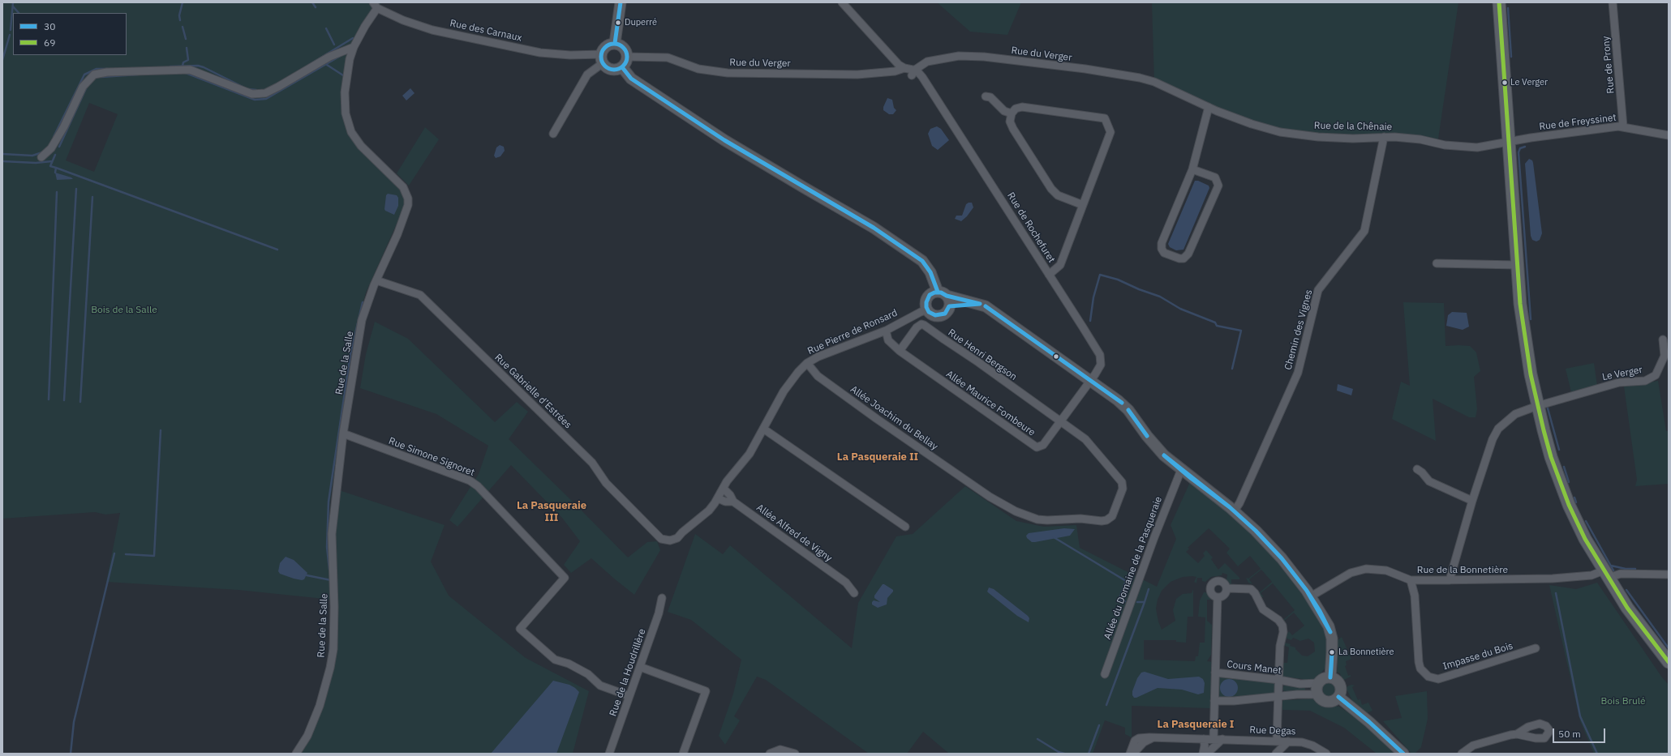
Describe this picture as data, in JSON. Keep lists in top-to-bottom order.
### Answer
{
  "streets": {
    "street": [
      "Rue des Carnaux",
      "Rue du Verger",
      "Rue de Prony",
      "Rue de Freyssinet",
      "Rue de la Chênaie",
      "Rue de Rochefuret",
      "Chemin des Vignes",
      "Rue Pierre de Ronsard",
      "Rue Henri Bergson",
      "Rue de la Salle",
      "Le Verger",
      "Rue Gabrielle d’Estrées",
      "Allée Maurice Fombeure",
      "Allée Joachim du Bellay",
      "Rue Simone Signoret",
      "Allée Alfred de Vigny",
      "Allée du Domaine de la Pasqueraie",
      "Rue de la Bonnetière",
      "Impasse du Bois",
      "Cours Manet",
      "Rue de la Houdrillère",
      "Rue Degas"
    ]
  },
  "crossings": [
    ["Rue des Carnaux", "Rue du Verger"],
    ["Rue des Carnaux", "Rue de la Salle"],
    ["Rue du Verger", "Rue de la Chênaie"],
    ["Rue du Verger", "Rue de Rochefuret"],
    ["Rue de Prony", "Rue de Freyssinet"],
    ["Rue de Freyssinet", "Rue de la Chênaie"],
    ["Rue de la Chênaie", "Chemin des Vignes"],
    ["Rue de Rochefuret", "Allée Maurice Fombeure"],
    ["Rue Pierre de Ronsard", "Rue Gabrielle d’Estrées"],
    ["Rue Pierre de Ronsard", "Allée Maurice Fombeure"],
    ["Rue Pierre de Ronsard", "Allée Joachim du Bellay"],
    ["Rue Pierre de Ronsard", "Allée Alfred de Vigny"],
    ["Rue Henri Bergson", "Allée Maurice Fombeure"],
    ["Rue Henri Bergson", "Allée Joachim du Bellay"],
    ["Rue de la Salle", "Rue Gabrielle d’Estrées"],
    ["Rue de la Salle", "Rue Simone Signoret"],
    ["Le Verger", "Rue de la Bonnetière"],
    ["Allée Maurice Fombeure", "Allée Joachim du Bellay"],
    ["Rue Simone Signoret", "Rue de la Houdrillère"],
    ["Rue de la Bonnetière", "Impasse du Bois"],
    ["Cours Manet", "Rue Degas"]
  ],
  "districts": ["La Pasqueraie II", "La Pasqueraie III", "La Pasqueraie I"],
  "parks": ["Bois de la Salle", "Bois Brulé"],
  "places": ["Duperré", "Le Verger", "La Bonnetière"],
  "lines": ["transit line 30", "transit line 69"],
  "legend": ["30", "69"],
  "scale_bar": "50 m"
}
